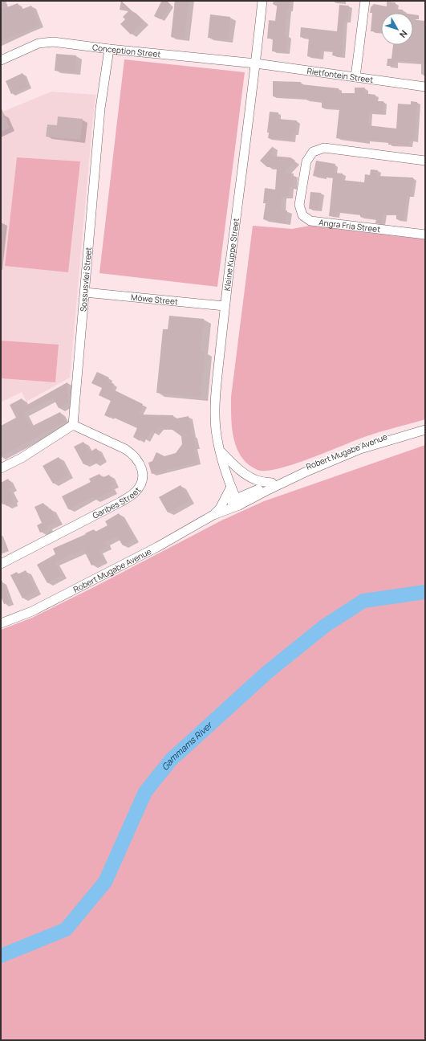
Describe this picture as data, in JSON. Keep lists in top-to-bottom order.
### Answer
{
  "streets": {
    "street": [
      "Conception Street",
      "Rietfontein Street",
      "Angra Fria Street",
      "Kleine Kuppe Street",
      "Sossusvlei Street",
      "Möwe Street",
      "Robert Mugabe Avenue",
      "Garibes Street"
    ]
  },
  "crossings": [
    ["Conception Street", "Rietfontein Street"],
    ["Conception Street", "Kleine Kuppe Street"],
    ["Conception Street", "Sossusvlei Street"],
    ["Rietfontein Street", "Kleine Kuppe Street"],
    ["Kleine Kuppe Street", "Möwe Street"],
    ["Kleine Kuppe Street", "Robert Mugabe Avenue"],
    ["Sossusvlei Street", "Möwe Street"],
    ["Sossusvlei Street", "Garibes Street"]
  ],
  "water": ["Gammams River"],
  "north": "bottom right"
}
